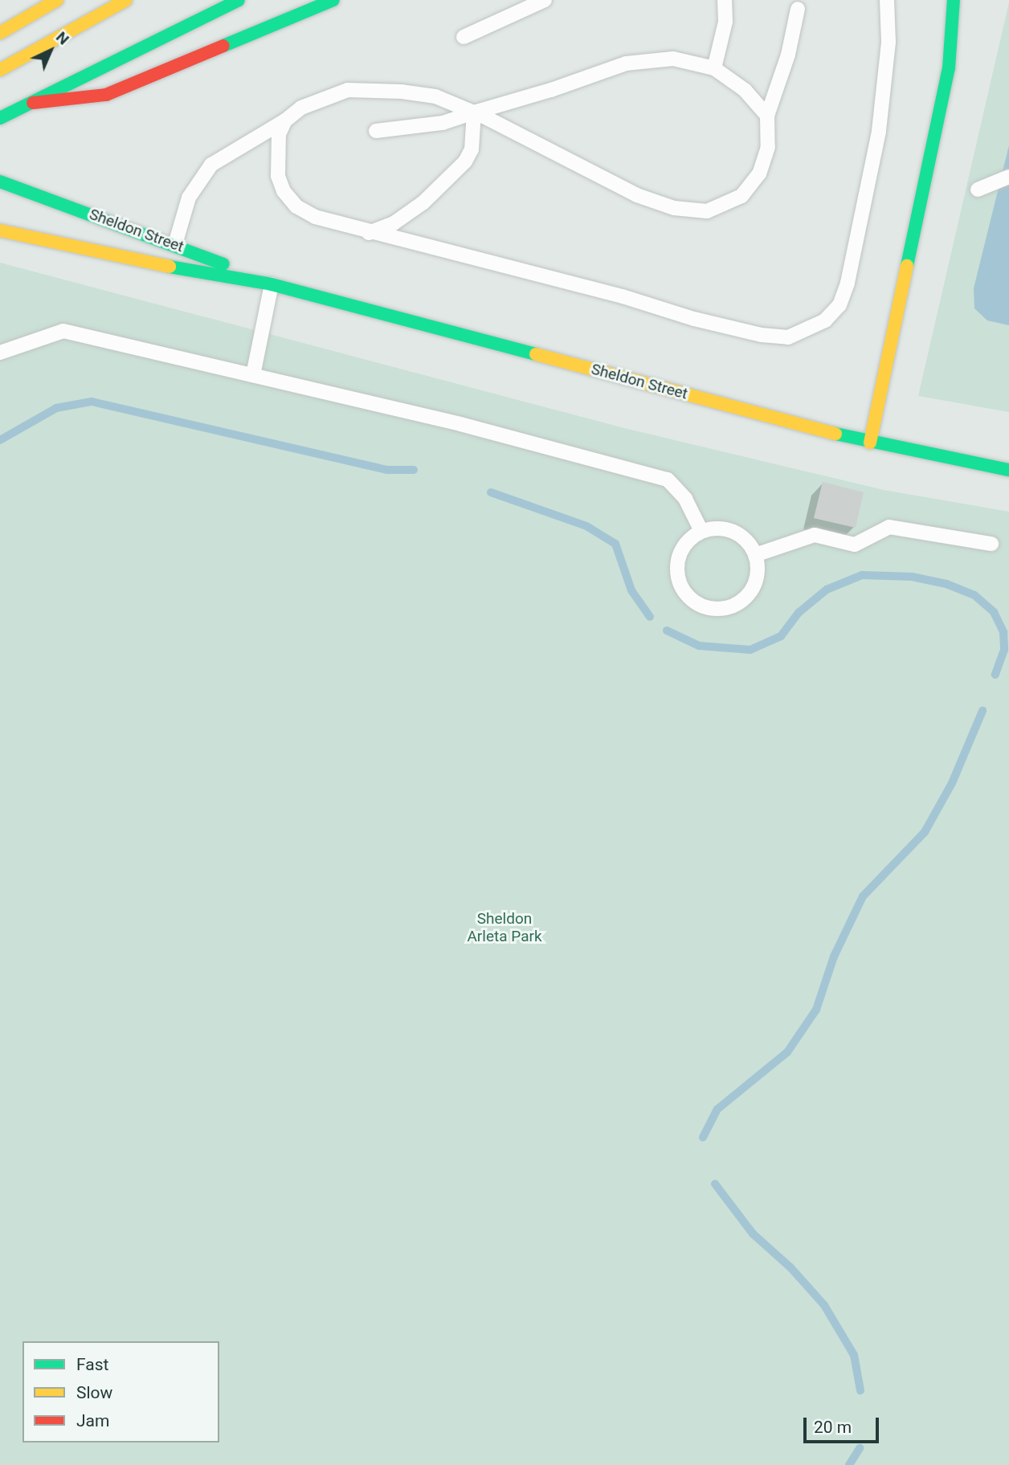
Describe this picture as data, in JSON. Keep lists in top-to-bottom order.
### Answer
{
  "streets": {
    "main road": ["Sheldon Street"]
  },
  "parks": ["Sheldon Arleta Park"],
  "legend": ["Fast", "Slow", "Jam"],
  "scale_bar": "20 m",
  "north": "top right"
}
